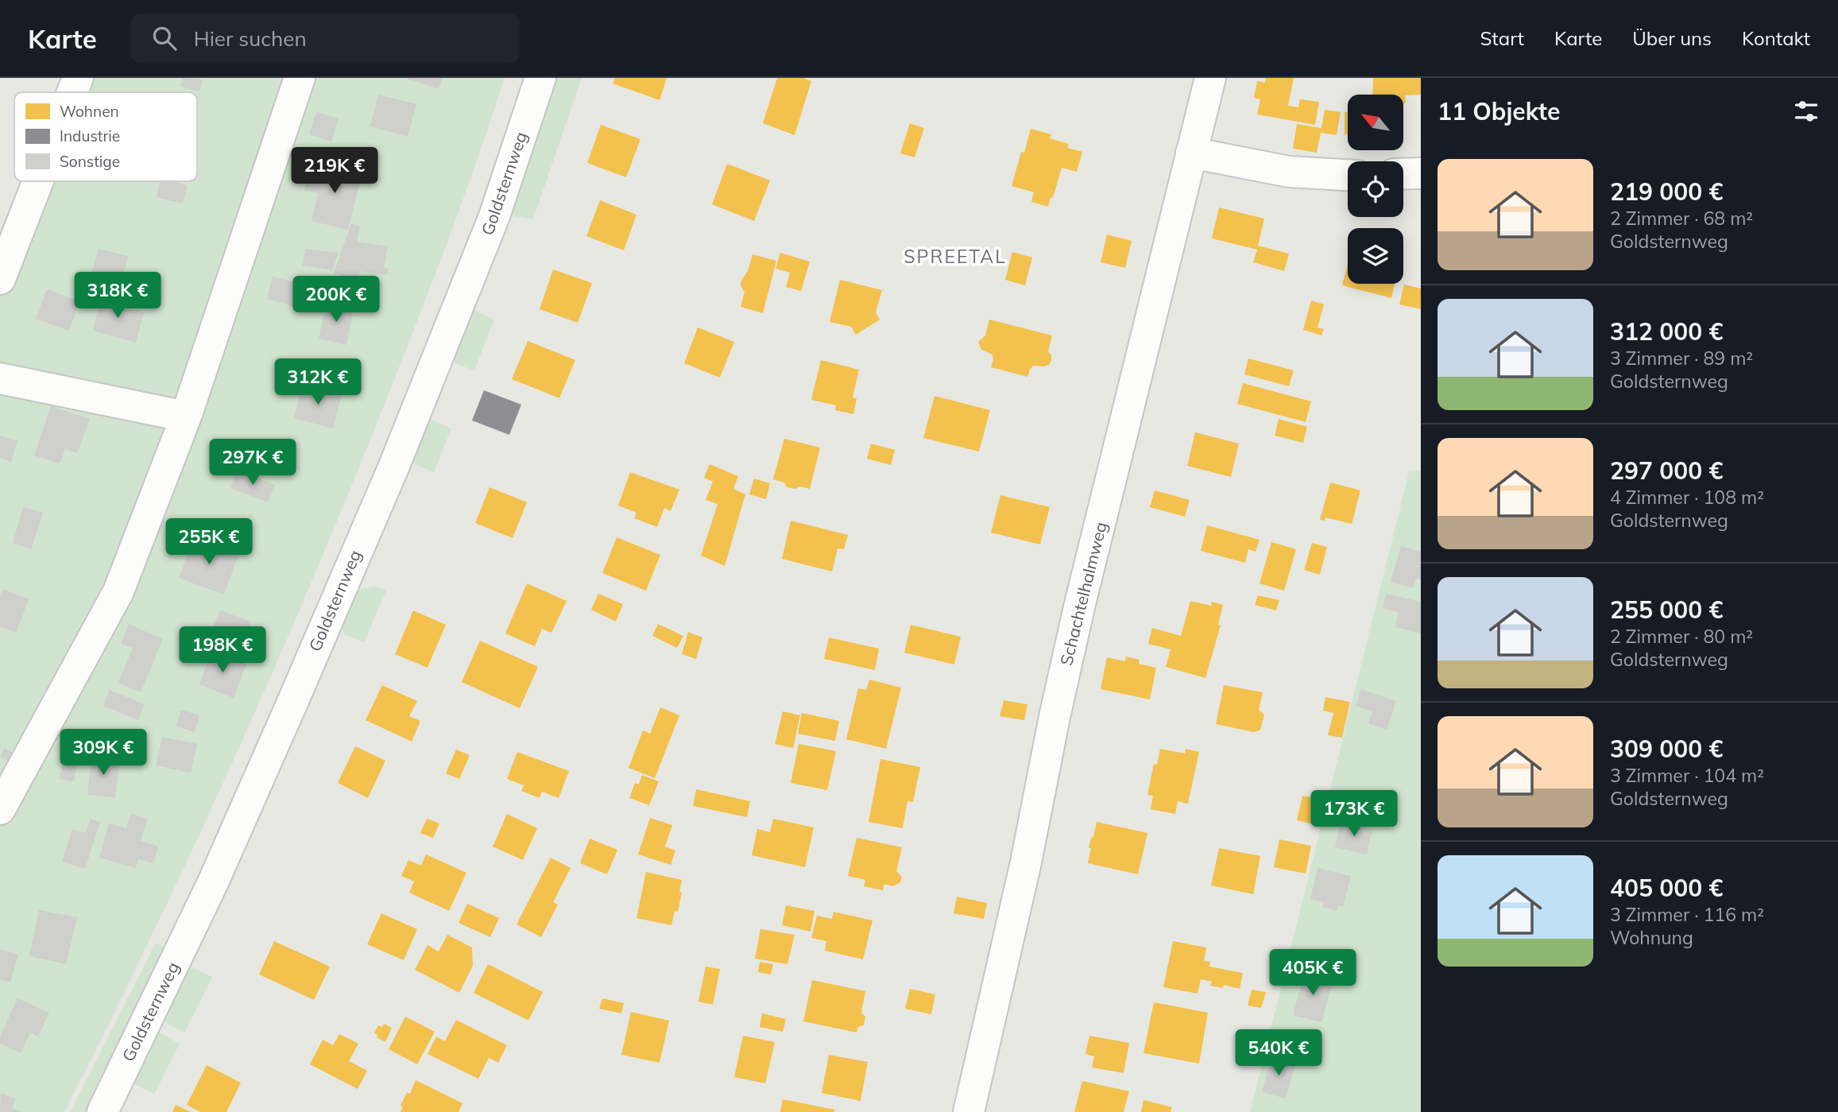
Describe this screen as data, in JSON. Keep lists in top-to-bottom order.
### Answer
{
  "streets": {
    "street": ["Goldsternweg", "Schachtelhalmweg"]
  },
  "districts": ["SPREETAL"],
  "legend": ["Wohnen", "Industrie", "Sonstige"],
  "north": "top left",
  "page": {
    "header": "Karte",
    "search": "Hier suchen",
    "nav": [
      "Start",
      "Karte",
      "Über uns",
      "Kontakt"
    ],
    "heading": "11 Objekte",
    "list": [
      {
        "name": "219 000 €",
        "note": "2 Zimmer · 68 m² · Goldsternweg"
      },
      {
        "name": "312 000 €",
        "note": "3 Zimmer · 89 m² · Goldsternweg"
      },
      {
        "name": "297 000 €",
        "note": "4 Zimmer · 108 m² · Goldsternweg"
      },
      {
        "name": "255 000 €",
        "note": "2 Zimmer · 80 m² · Goldsternweg"
      },
      {
        "name": "309 000 €",
        "note": "3 Zimmer · 104 m² · Goldsternweg"
      },
      {
        "name": "405 000 €",
        "note": "3 Zimmer · 116 m² · Wohnung"
      }
    ],
    "price": [
      "219K €",
      "318K €",
      "200K €",
      "312K €",
      "297K €",
      "255K €",
      "198K €",
      "309K €",
      "173K €",
      "405K €",
      "540K €"
    ]
  }
}
